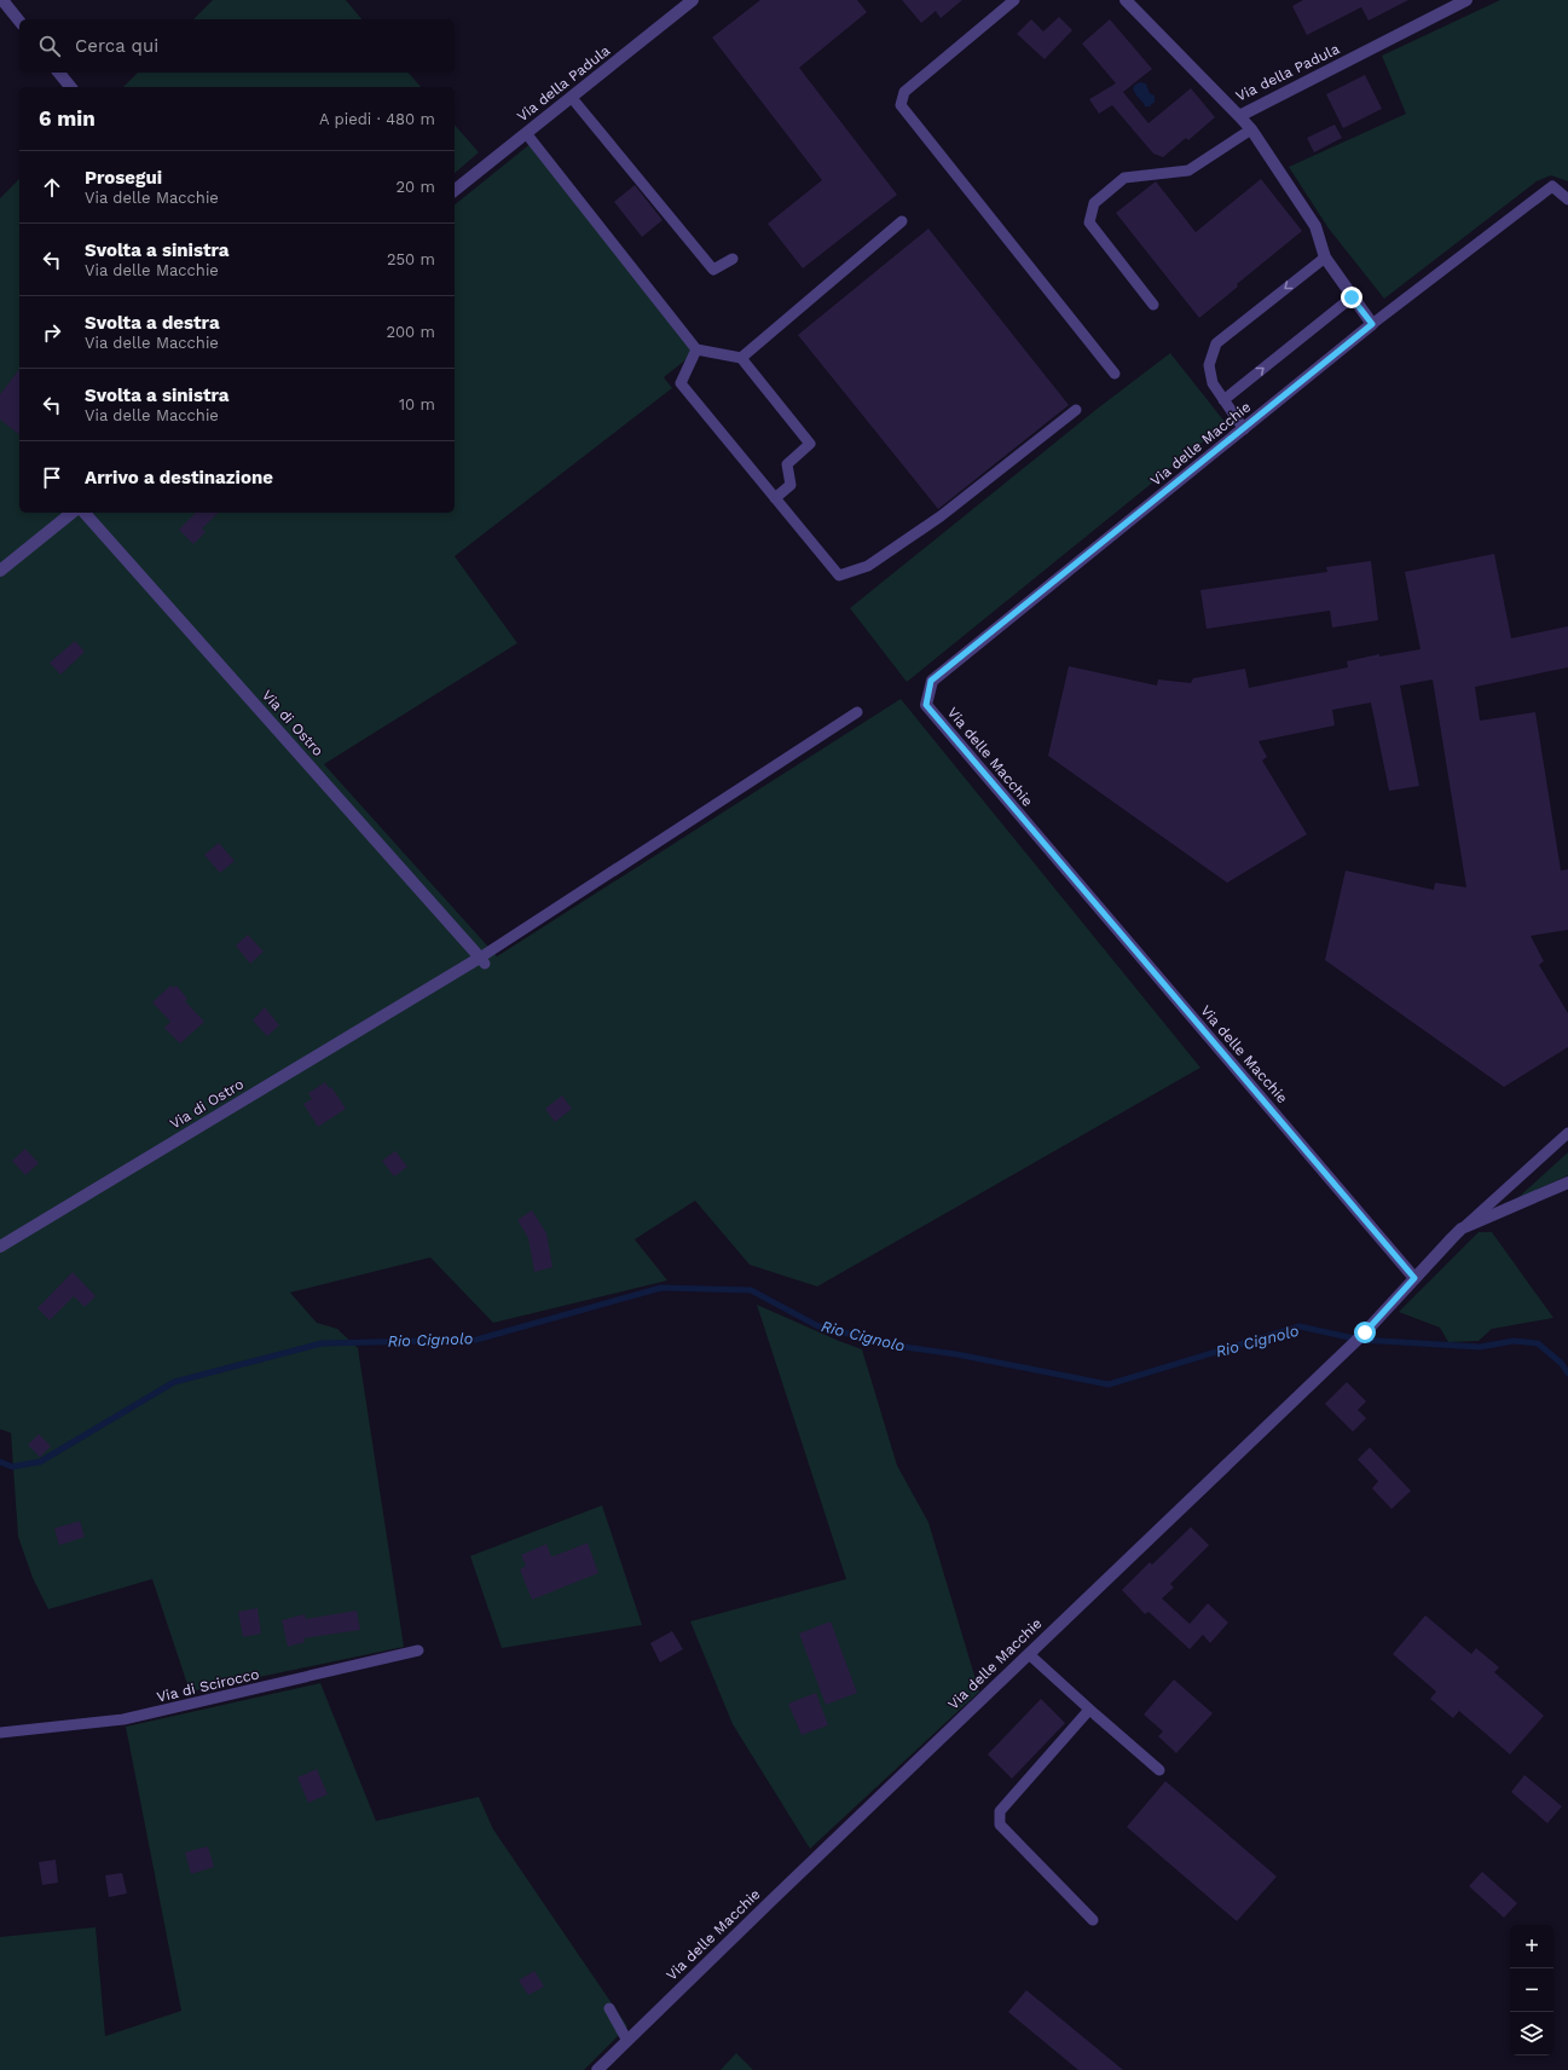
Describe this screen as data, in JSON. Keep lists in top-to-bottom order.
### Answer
{
  "streets": {
    "street": ["Via della Padula", "Via delle Macchie", "Via di Ostro"],
    "lane": ["Via di Scirocco"]
  },
  "water": ["Rio Cignolo"],
  "page": {
    "search": "Cerca qui",
    "heading": ["6 min", "A piedi · 480 m"],
    "list": [
      ["Prosegui", "Via delle Macchie", "20 m"],
      ["Svolta a sinistra", "Via delle Macchie", "250 m"],
      ["Svolta a destra", "Via delle Macchie", "200 m"],
      ["Svolta a sinistra", "Via delle Macchie", "10 m"],
      "Arrivo a destinazione"
    ],
    "map_buttons": ["+", "−"]
  }
}
